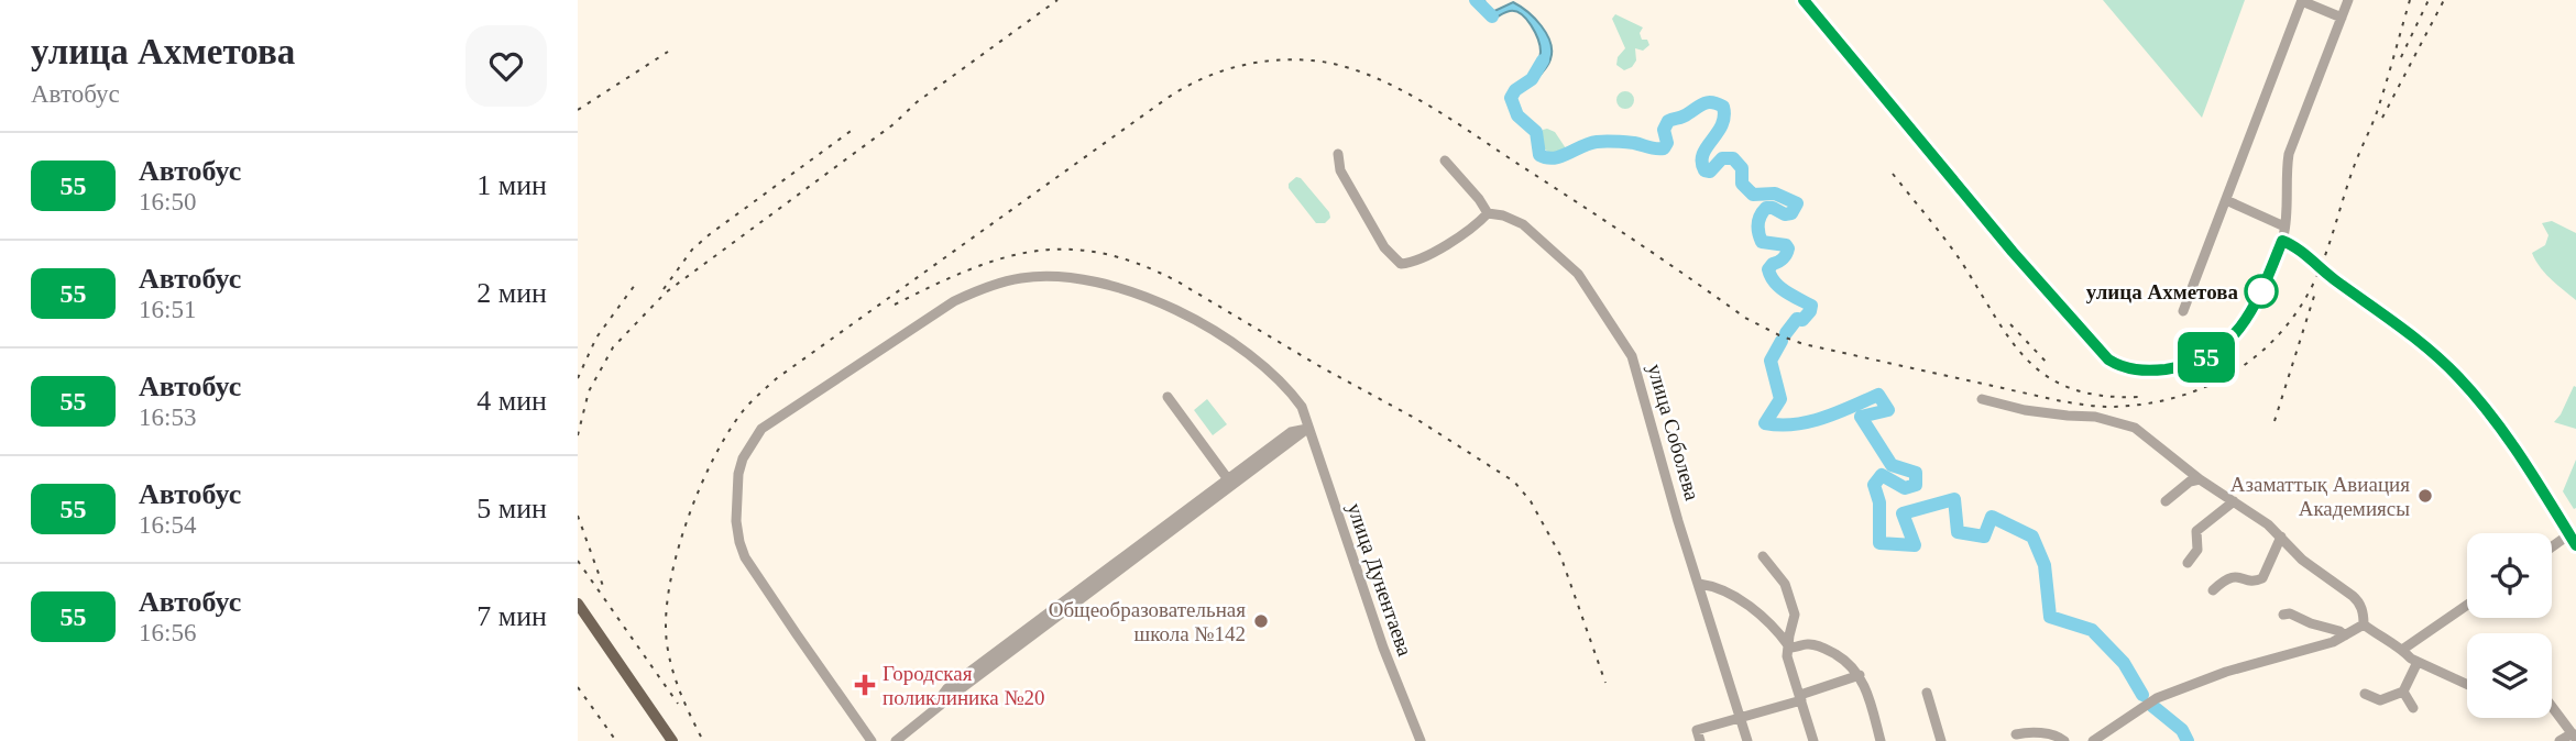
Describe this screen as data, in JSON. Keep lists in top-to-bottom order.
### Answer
{
  "streets": {
    "street": ["улица Соболева", "улица Дунентаева"]
  },
  "places": {
    "other": ["улица Ахметова", "Азаматтық Авиация Академиясы", "Общеобразовательная школа №142"],
    "health": ["Городская поликлиника №20"]
  },
  "lines": ["bus line 55"],
  "page": {
    "heading": ["улица Ахметова", "Автобус"],
    "on_map": "55",
    "list": [
      {
        "mark": "55",
        "name": "Автобус",
        "note": "16:50",
        "value": "1 мин"
      },
      {
        "mark": "55",
        "name": "Автобус",
        "note": "16:51",
        "value": "2 мин"
      },
      {
        "mark": "55",
        "name": "Автобус",
        "note": "16:53",
        "value": "4 мин"
      },
      {
        "mark": "55",
        "name": "Автобус",
        "note": "16:54",
        "value": "5 мин"
      },
      {
        "mark": "55",
        "name": "Автобус",
        "note": "16:56",
        "value": "7 мин"
      }
    ]
  }
}
